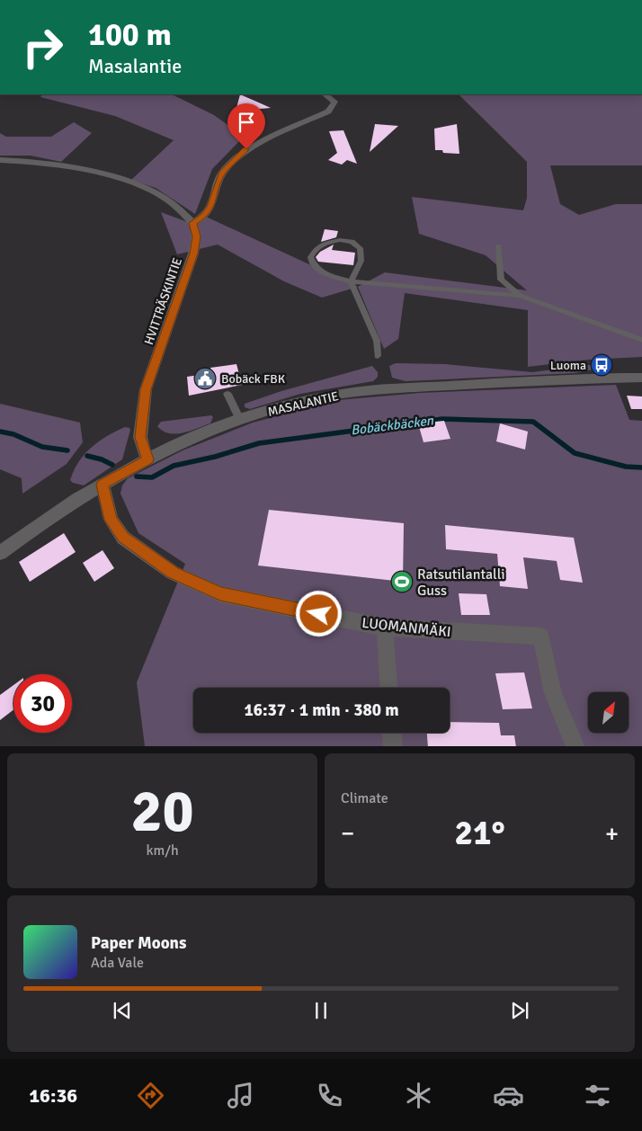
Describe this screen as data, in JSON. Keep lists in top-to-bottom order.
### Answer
{
  "streets": {
    "street": ["HVITTRÄSKINTIE", "MASALANTIE", "LUOMANMÄKI"]
  },
  "crossings": [
    ["HVITTRÄSKINTIE", "MASALANTIE"],
    ["MASALANTIE", "LUOMANMÄKI"]
  ],
  "water": ["Bobäckbäcken"],
  "places": {
    "bus stop": ["Luoma"],
    "public building": ["Bobäck FBK"],
    "sports": ["Ratsutilantalli Guss"]
  },
  "north": "top right",
  "page": {
    "turn": ["100 m", "Masalantie"],
    "limit": "30",
    "trip": "16:37 · 1 min · 380 m",
    "tile": [
      ["20", "km/h"],
      "Climate"
    ],
    "heat": ["−", "21°", "+"],
    "song": ["Paper Moons", "Ada Vale"],
    "tabs": "16:36"
  }
}
